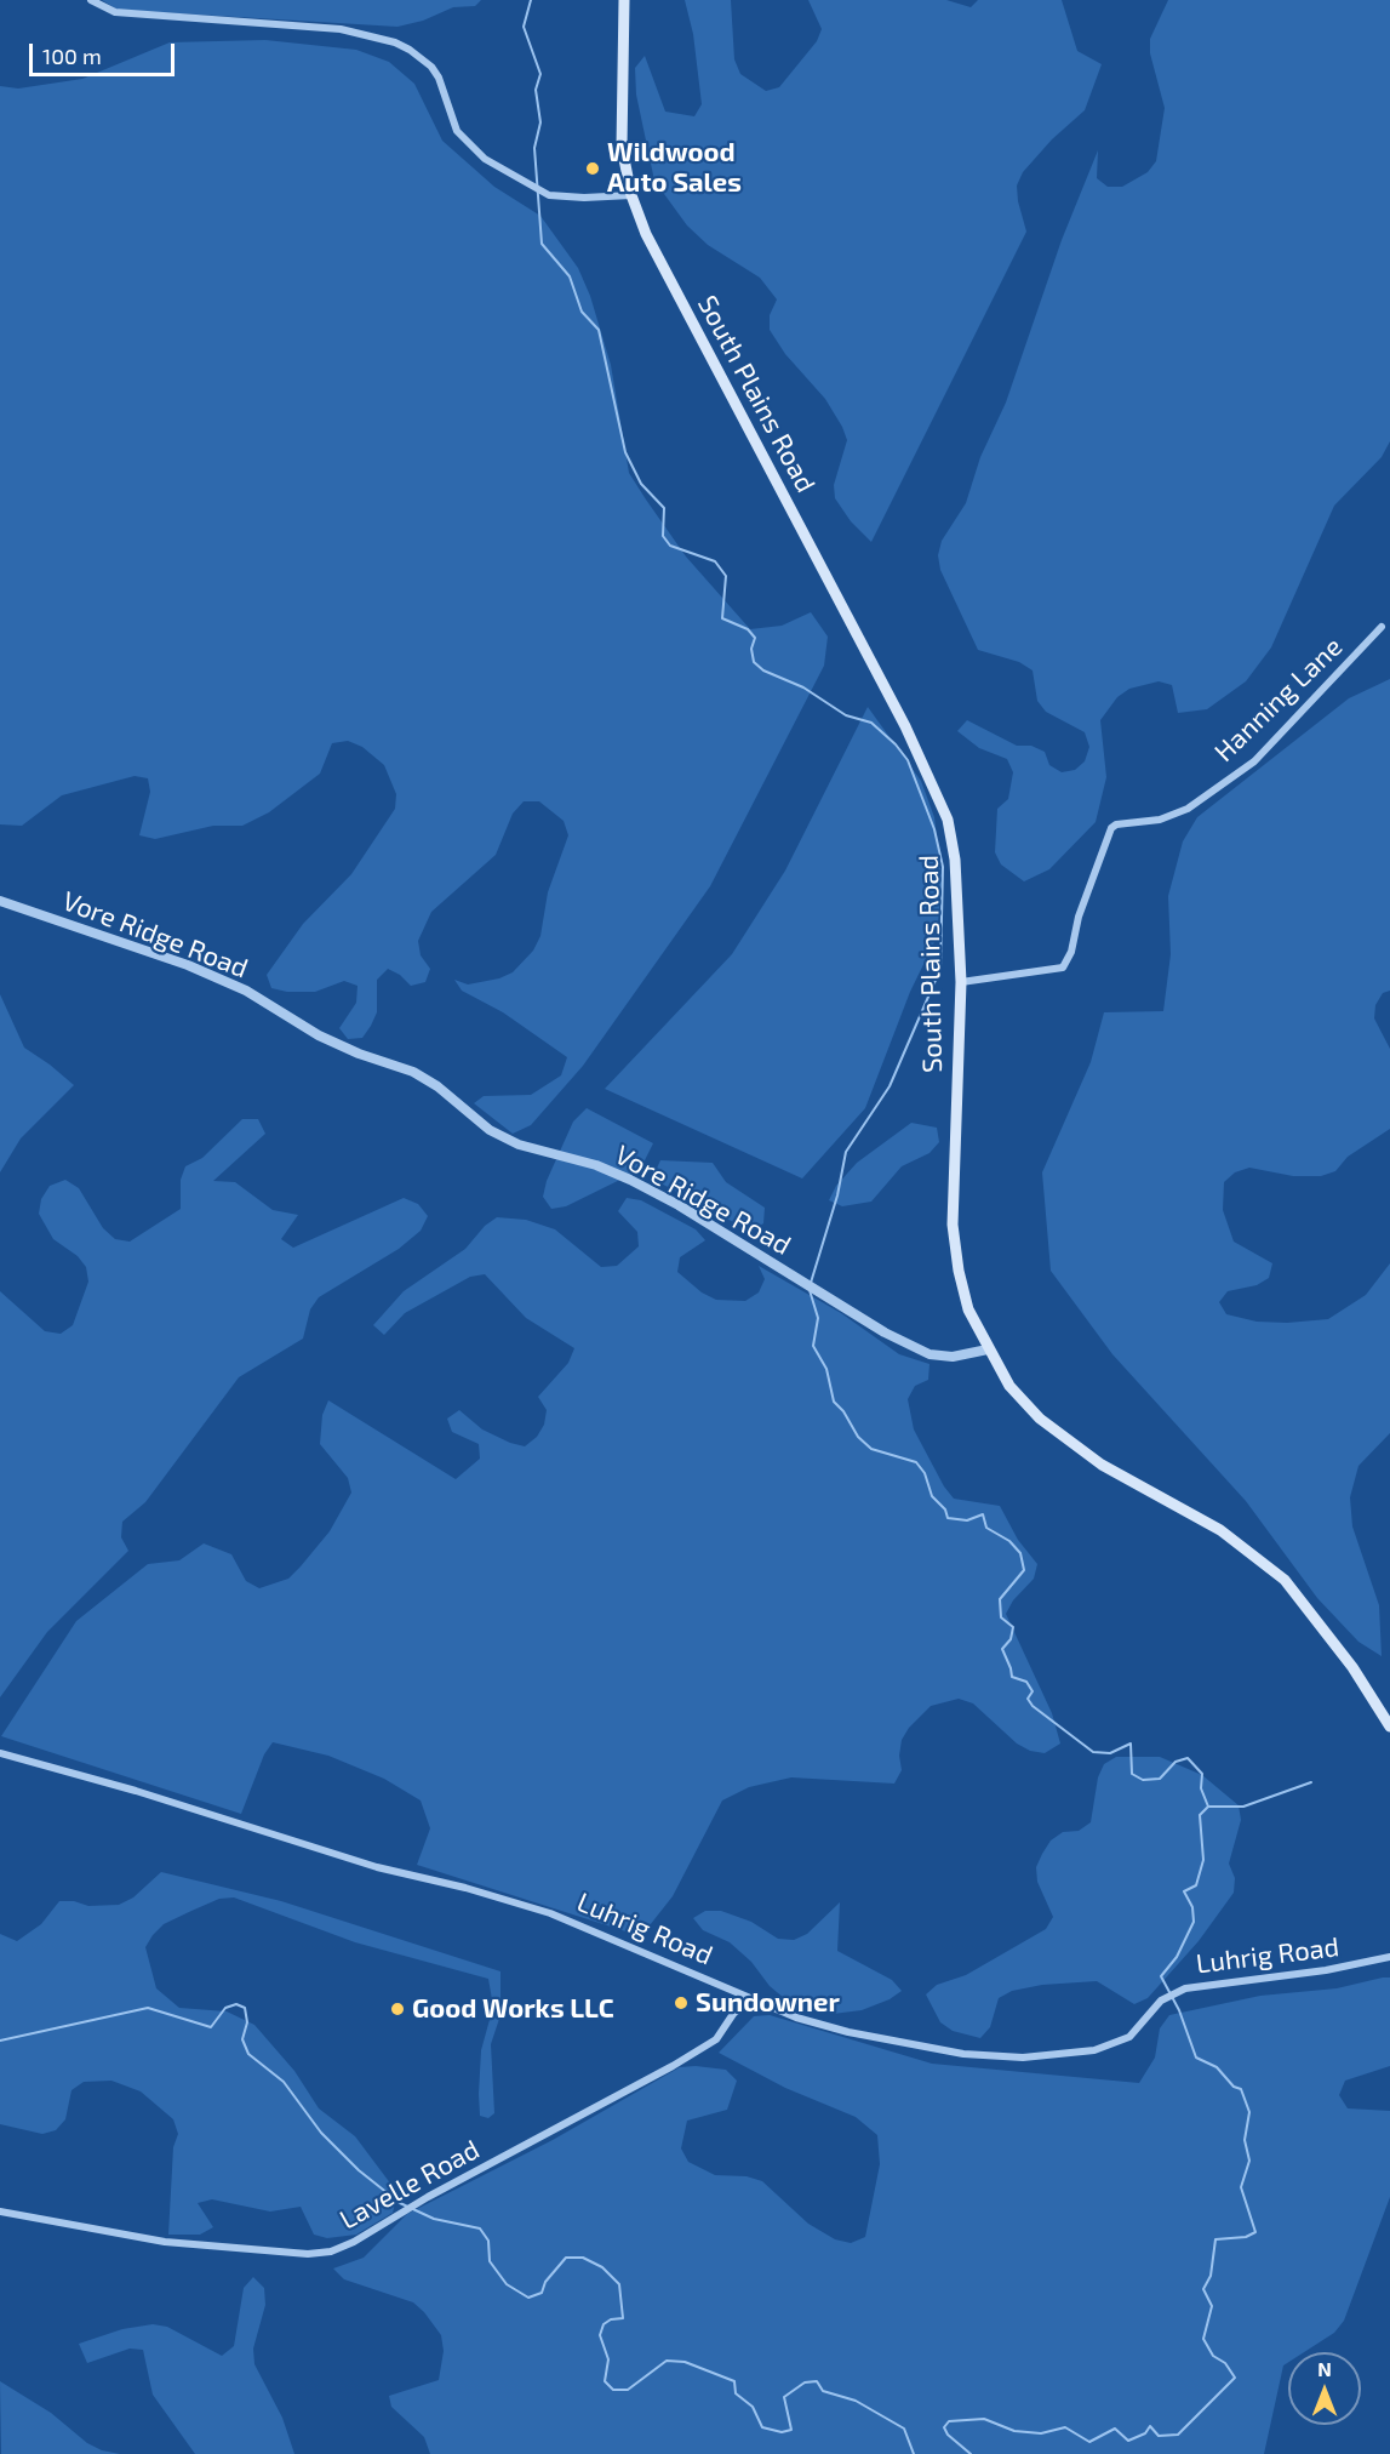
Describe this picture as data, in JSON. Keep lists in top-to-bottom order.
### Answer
{
  "streets": {
    "main road": ["South Plains Road"],
    "street": [
      "Hanning Lane",
      "Vore Ridge Road",
      "Luhrig Road",
      "Lavelle Road"
    ]
  },
  "crossings": [
    ["South Plains Road", "Hanning Lane"],
    ["South Plains Road", "Vore Ridge Road"],
    ["Luhrig Road", "Lavelle Road"]
  ],
  "places": ["Wildwood Auto Sales", "Sundowner", "Good Works LLC"],
  "scale_bar": "100 m",
  "north": "top"
}
